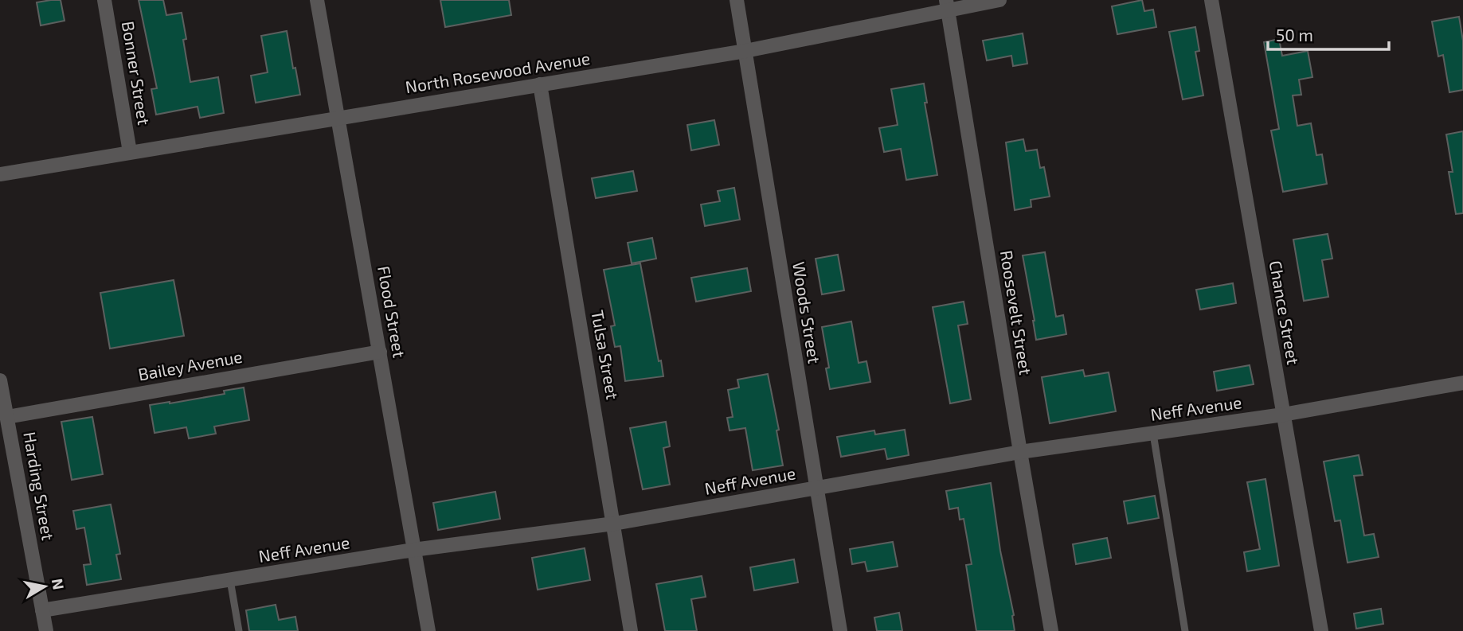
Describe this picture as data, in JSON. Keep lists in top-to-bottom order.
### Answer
{
  "streets": {
    "street": [
      "Bonner Street",
      "North Rosewood Avenue",
      "Flood Street",
      "Woods Street",
      "Roosevelt Street",
      "Chance Street",
      "Tulsa Street",
      "Bailey Avenue",
      "Neff Avenue",
      "Harding Street"
    ]
  },
  "crossings": [
    ["Bonner Street", "North Rosewood Avenue"],
    ["North Rosewood Avenue", "Flood Street"],
    ["North Rosewood Avenue", "Woods Street"],
    ["North Rosewood Avenue", "Roosevelt Street"],
    ["North Rosewood Avenue", "Tulsa Street"],
    ["Flood Street", "Bailey Avenue"],
    ["Flood Street", "Neff Avenue"],
    ["Woods Street", "Neff Avenue"],
    ["Roosevelt Street", "Neff Avenue"],
    ["Chance Street", "Neff Avenue"],
    ["Tulsa Street", "Neff Avenue"],
    ["Bailey Avenue", "Harding Street"],
    ["Neff Avenue", "Harding Street"]
  ],
  "scale_bar": "50 m",
  "north": "right"
}
